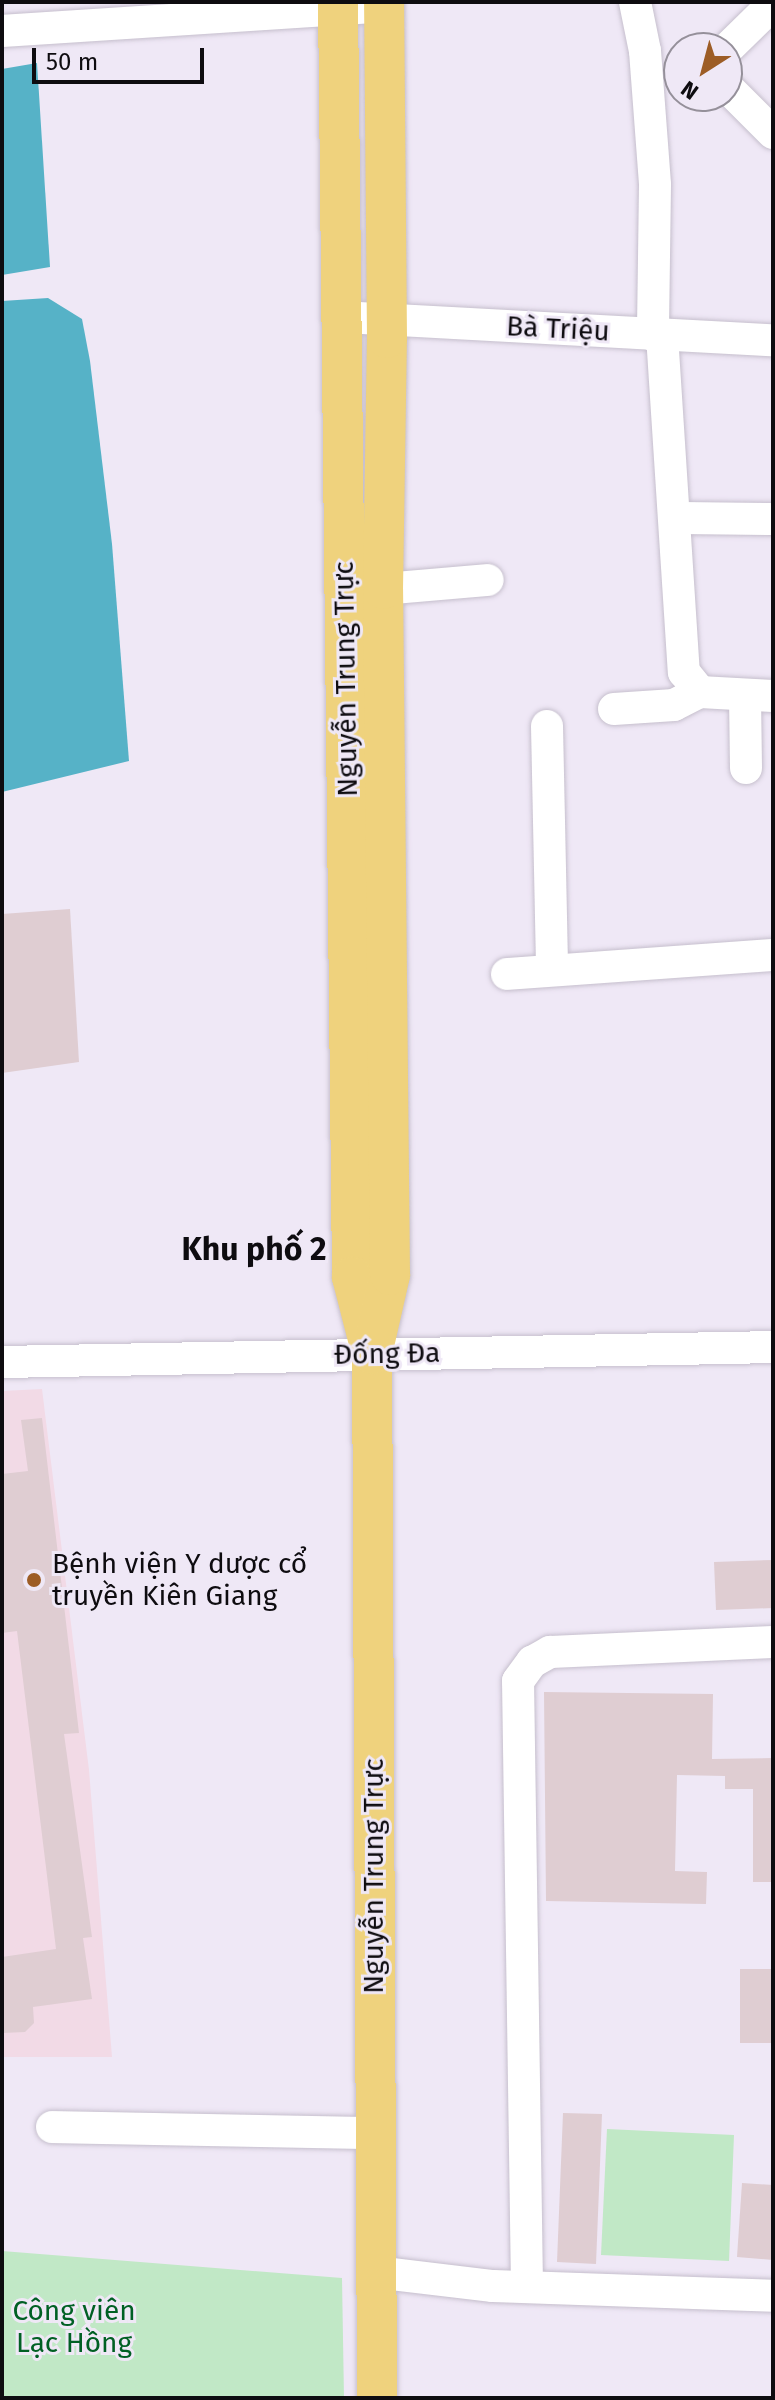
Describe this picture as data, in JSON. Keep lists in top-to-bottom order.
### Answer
{
  "streets": {
    "main road": ["Nguyễn Trung Trực"],
    "street": ["Bà Triệu", "Đống Đa"]
  },
  "crossings": [
    ["Bà Triệu", "Nguyễn Trung Trực"],
    ["Nguyễn Trung Trực", "Đống Đa"]
  ],
  "districts": ["Khu phố 2"],
  "parks": ["Công viên Lạc Hồng"],
  "places": ["Bệnh viện Y dược cổ truyền Kiên Giang"],
  "scale_bar": "50 m",
  "north": "bottom left"
}
